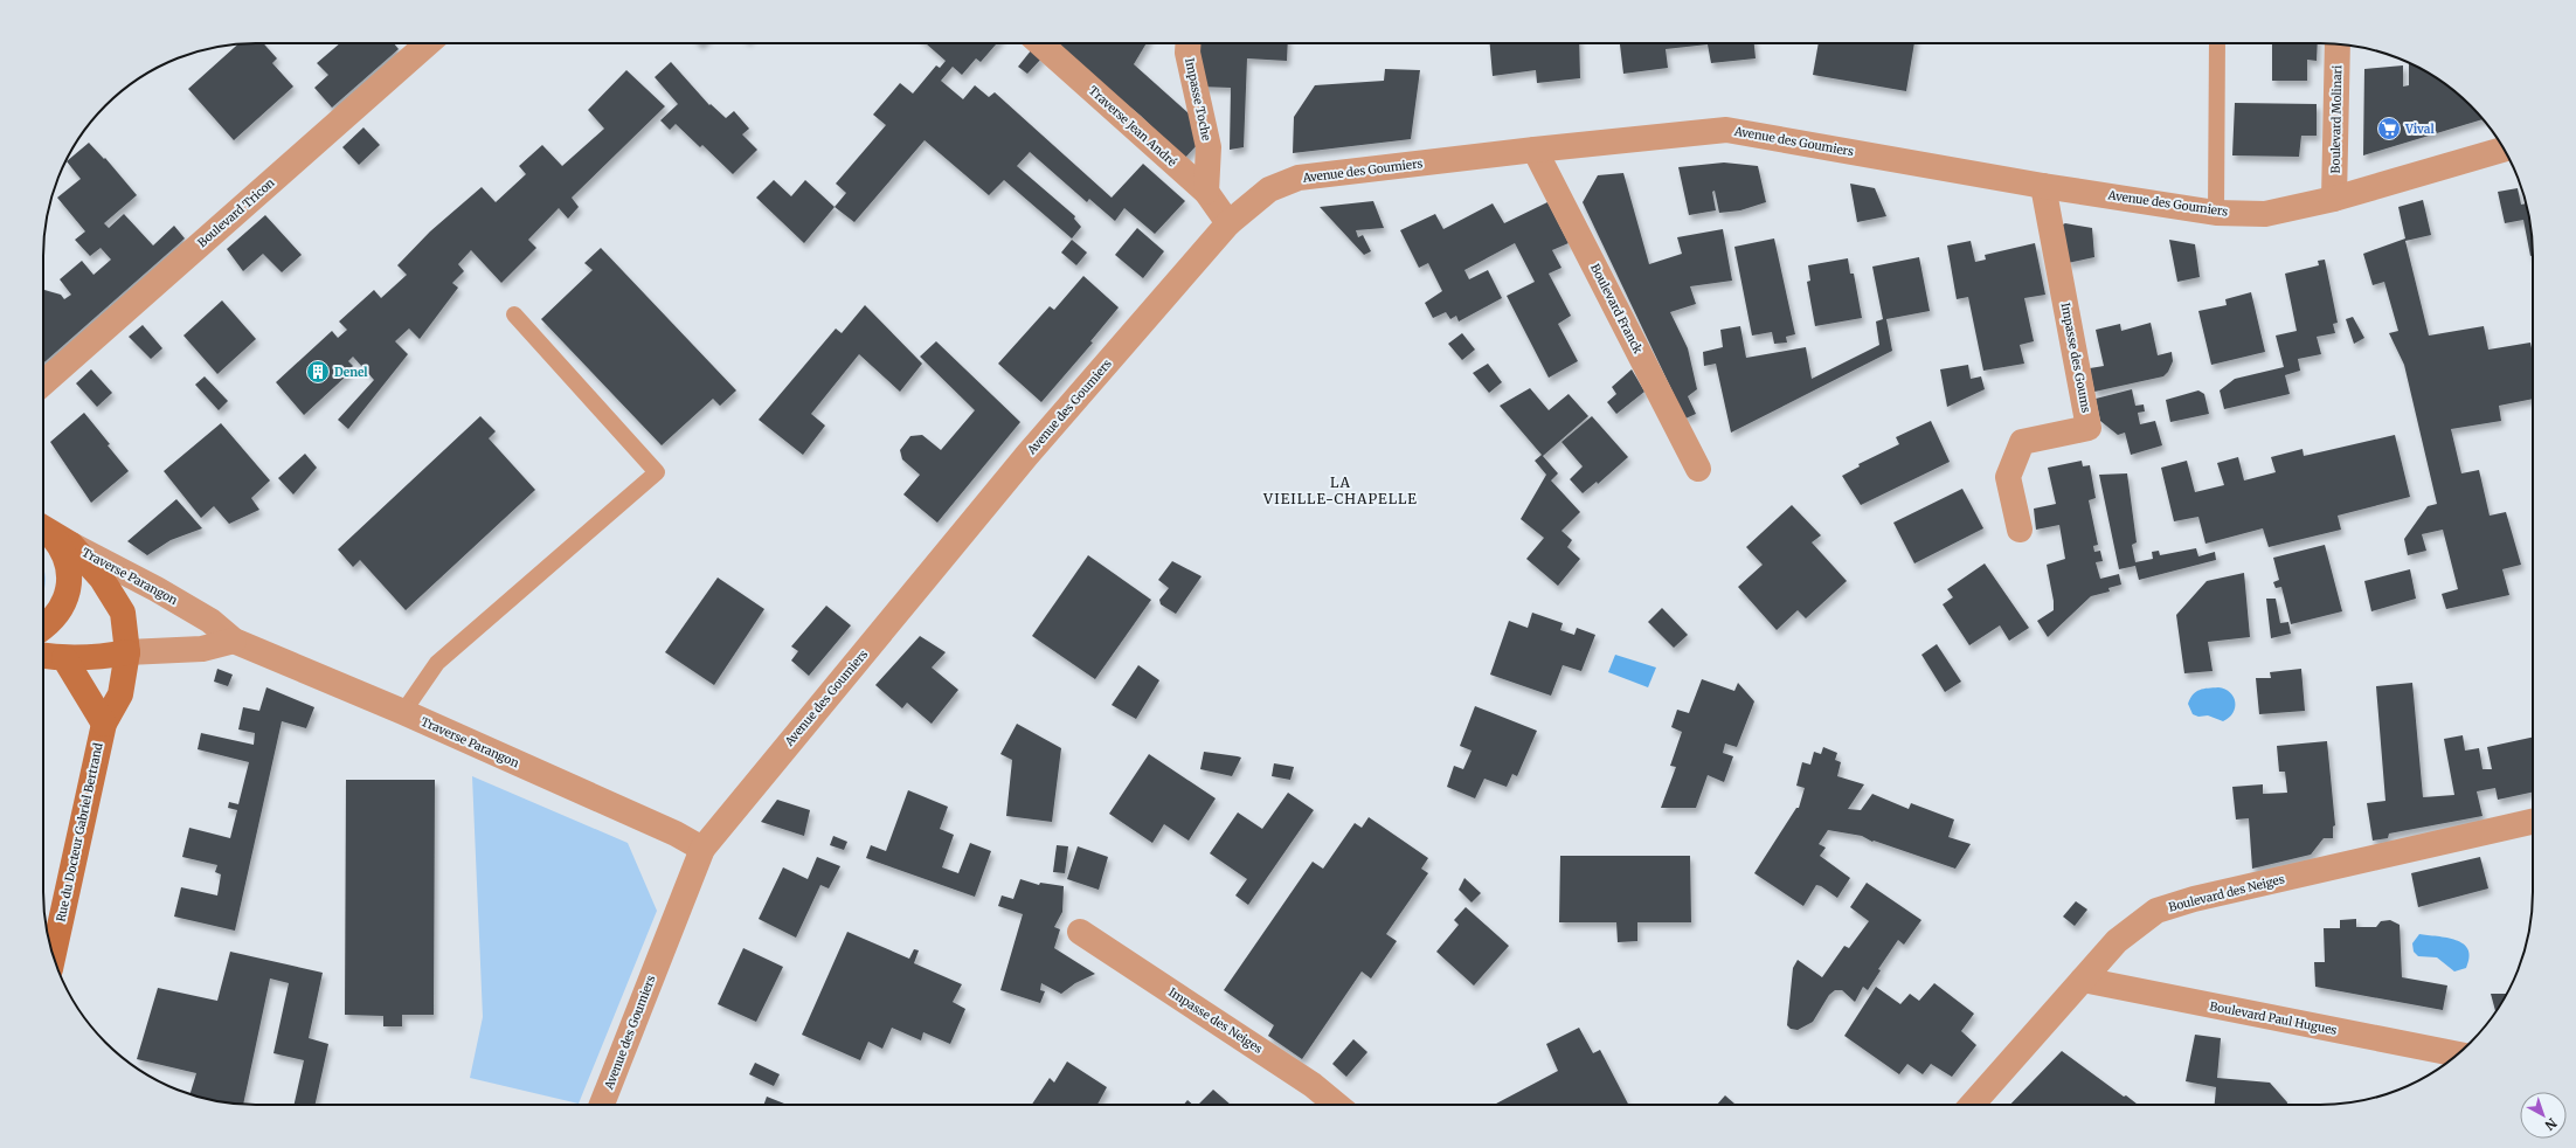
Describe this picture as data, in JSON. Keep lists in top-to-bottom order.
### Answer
{
  "streets": {
    "street": [
      "Impasse Toche",
      "Boulevard Molinari",
      "Traverse Jean André",
      "Avenue des Goumiers",
      "Boulevard Tricon",
      "Boulevard Franck",
      "Impasse des Goums",
      "Traverse Parangon",
      "Rue du Docteur Gabriel Bertrand",
      "Boulevard des Neiges",
      "Boulevard Paul Hugues",
      "Impasse des Neiges"
    ]
  },
  "crossings": [
    ["Impasse Toche", "Traverse Jean André"],
    ["Boulevard Molinari", "Avenue des Goumiers"],
    ["Traverse Jean André", "Avenue des Goumiers"],
    ["Avenue des Goumiers", "Boulevard Franck"],
    ["Avenue des Goumiers", "Impasse des Goums"],
    ["Avenue des Goumiers", "Traverse Parangon"],
    ["Traverse Parangon", "Rue du Docteur Gabriel Bertrand"],
    ["Boulevard des Neiges", "Boulevard Paul Hugues"]
  ],
  "districts": ["LA VIEILLE-CHAPELLE"],
  "places": {
    "supermarket": ["Vival"],
    "building": ["Denel"]
  },
  "north": "bottom right"
}
